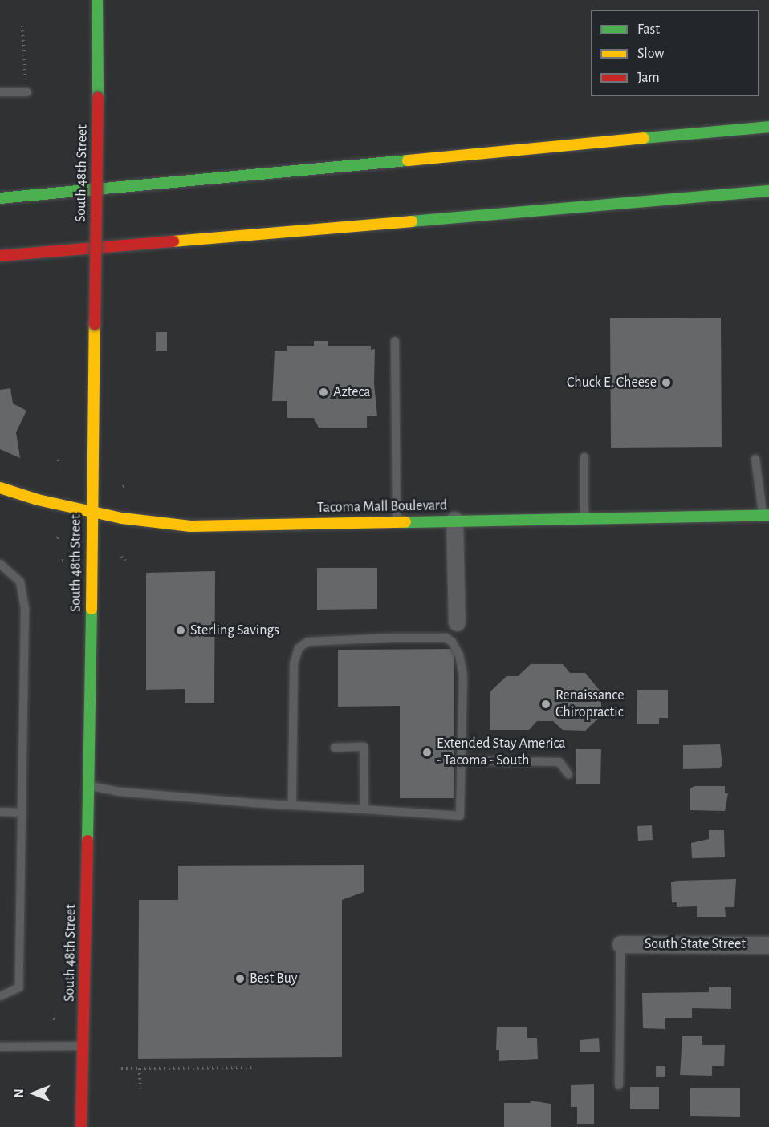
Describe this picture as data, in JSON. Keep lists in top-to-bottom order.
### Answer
{
  "streets": {
    "main road": ["South 48th Street", "Tacoma Mall Boulevard"],
    "street": ["South State Street"]
  },
  "crossings": [
    ["South 48th Street", "Tacoma Mall Boulevard"]
  ],
  "places": [
    "Chuck E. Cheese",
    "Azteca",
    "Sterling Savings",
    "Renaissance Chiropractic",
    "Extended Stay America - Tacoma - South",
    "Best Buy"
  ],
  "legend": ["Fast", "Slow", "Jam"],
  "north": "left"
}
